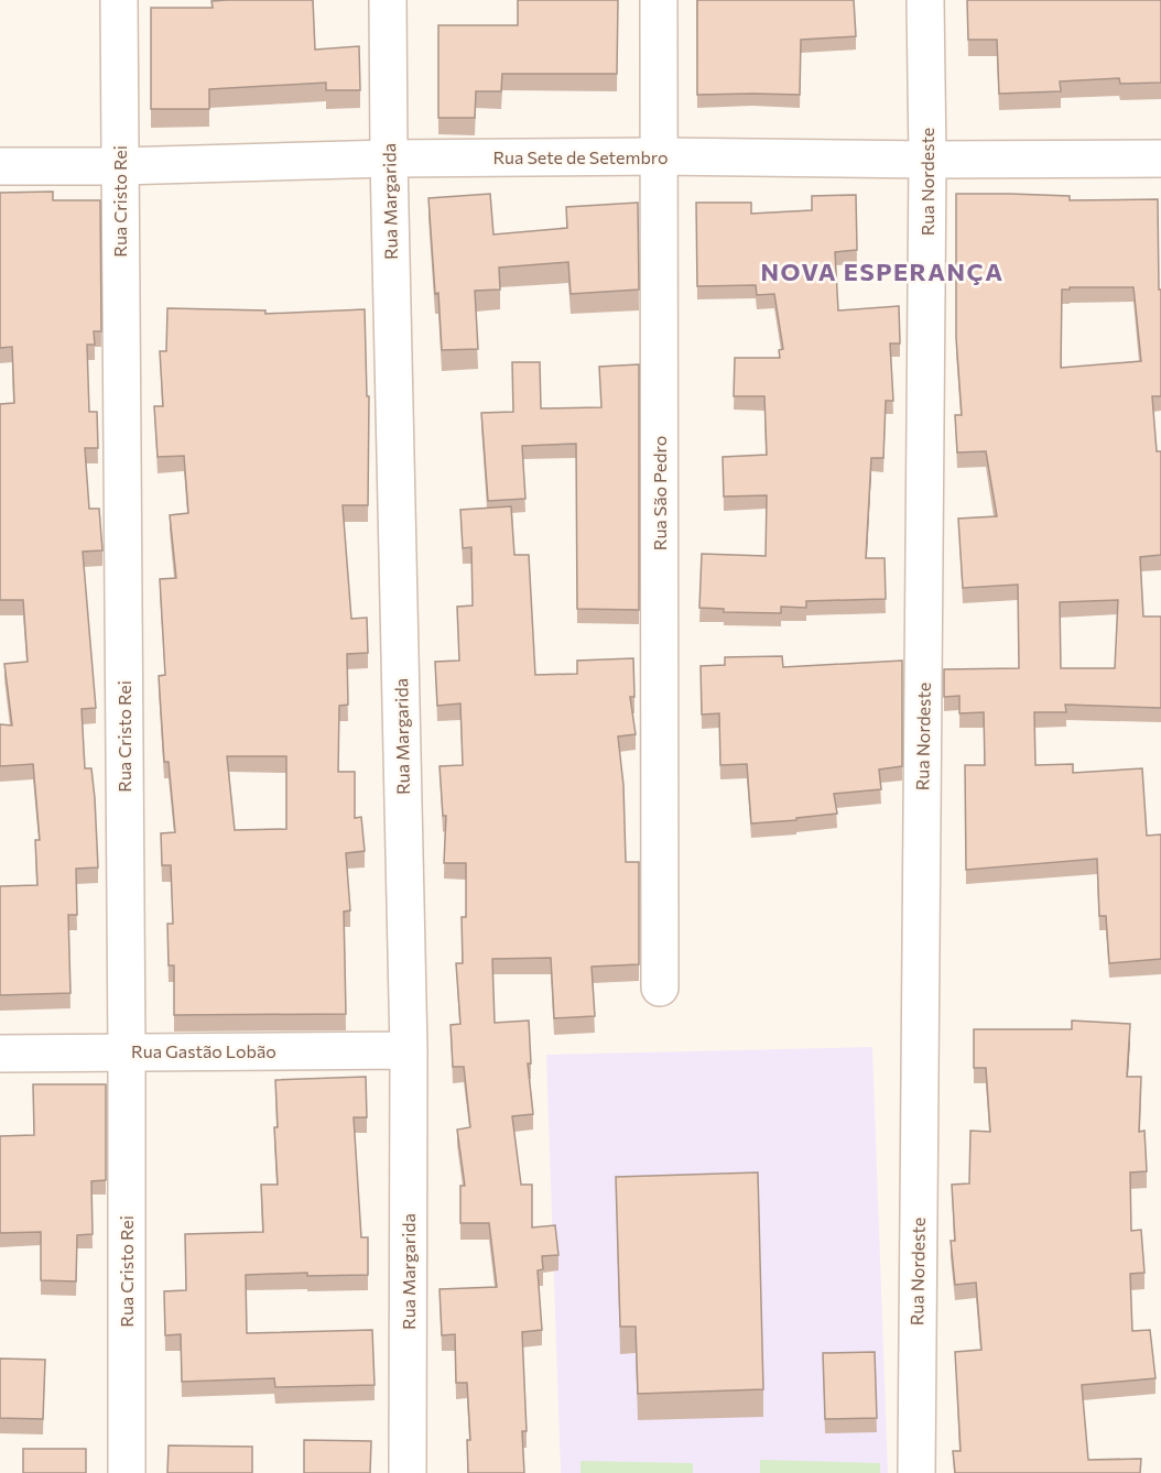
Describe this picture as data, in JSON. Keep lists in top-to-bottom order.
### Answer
{
  "streets": {
    "street": [
      "Rua Sete de Setembro",
      "Rua Nordeste",
      "Rua Cristo Rei",
      "Rua Margarida",
      "Rua São Pedro",
      "Rua Gastão Lobão"
    ]
  },
  "crossings": [
    ["Rua Sete de Setembro", "Rua Nordeste"],
    ["Rua Sete de Setembro", "Rua Cristo Rei"],
    ["Rua Sete de Setembro", "Rua Margarida"],
    ["Rua Sete de Setembro", "Rua São Pedro"],
    ["Rua Cristo Rei", "Rua Gastão Lobão"],
    ["Rua Margarida", "Rua Gastão Lobão"]
  ],
  "districts": ["NOVA ESPERANÇA"]
}
